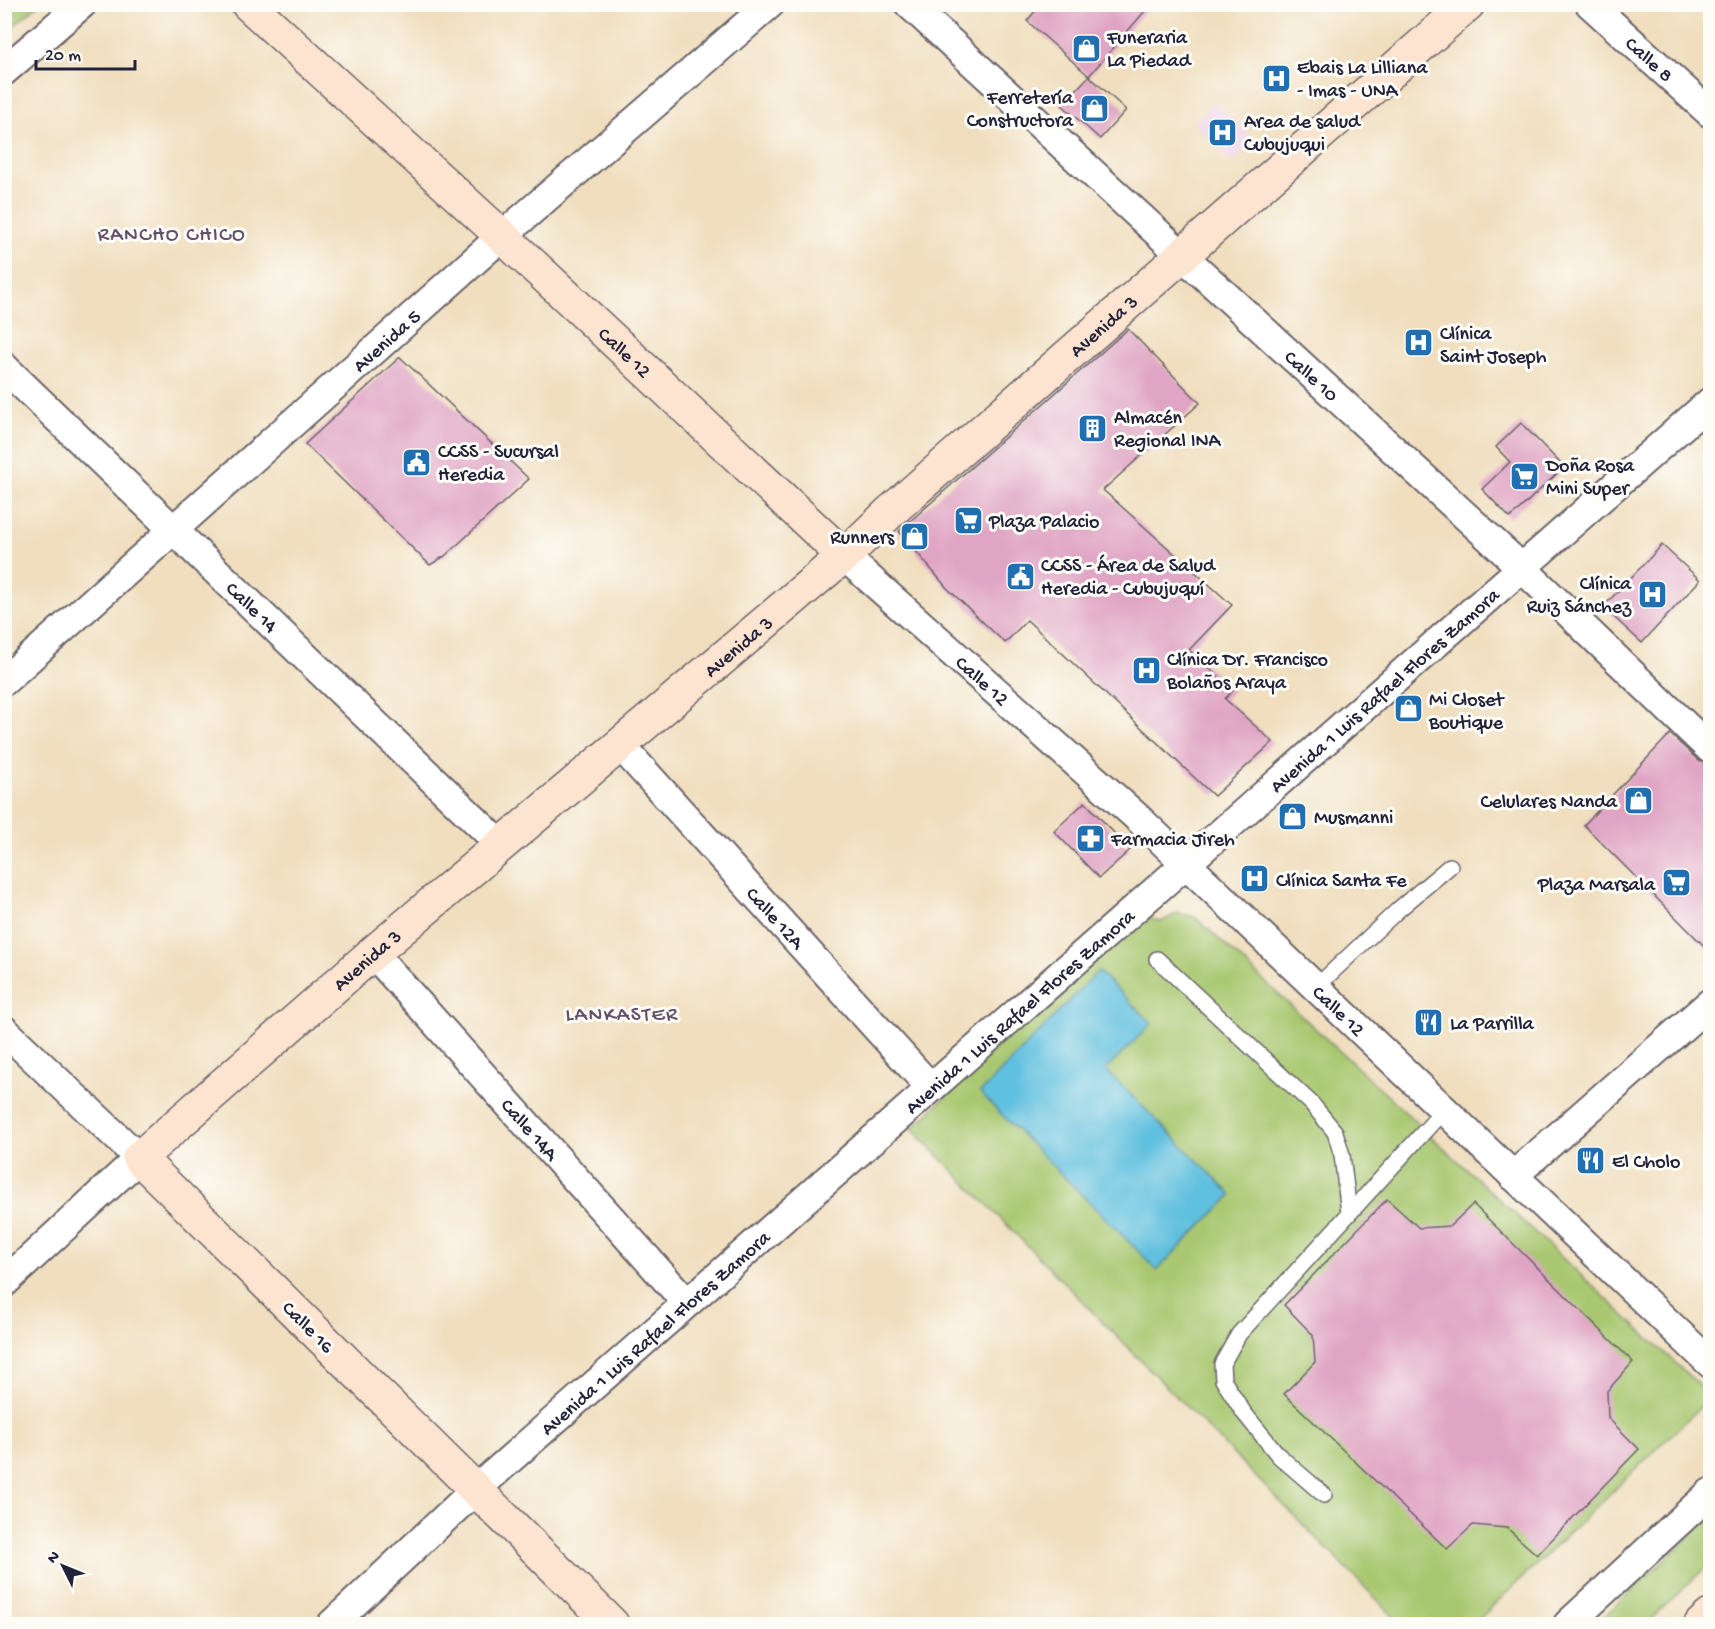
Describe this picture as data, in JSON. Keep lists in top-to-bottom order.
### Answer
{
  "streets": {
    "street": [
      "Calle 8",
      "Avenida 3",
      "Avenida 5",
      "Calle 12",
      "Calle 10",
      "Calle 14",
      "Avenida 1 Luis Rafael Flores Zamora",
      "Calle 12A",
      "Calle 14A",
      "Calle 16"
    ]
  },
  "crossings": [
    ["Avenida 3", "Calle 12"],
    ["Avenida 3", "Calle 10"],
    ["Avenida 3", "Calle 14"],
    ["Avenida 3", "Calle 12A"],
    ["Avenida 3", "Calle 14A"],
    ["Avenida 3", "Calle 16"],
    ["Avenida 5", "Calle 12"],
    ["Avenida 5", "Calle 14"],
    ["Calle 12", "Avenida 1 Luis Rafael Flores Zamora"],
    ["Calle 10", "Avenida 1 Luis Rafael Flores Zamora"],
    ["Avenida 1 Luis Rafael Flores Zamora", "Calle 12A"],
    ["Avenida 1 Luis Rafael Flores Zamora", "Calle 14A"],
    ["Avenida 1 Luis Rafael Flores Zamora", "Calle 16"]
  ],
  "districts": ["RANCHO CHICO", "LANKASTER"],
  "places": {
    "shop": [
      "Funeraria La Piedad",
      "Ferretería Constructora",
      "Runners",
      "Mi Closet Boutique",
      "Celulares Nanda",
      "Musmanni"
    ],
    "hospital": [
      "Ebais La Lilliana - Imas - UNA",
      "Area de salud Cubujuqui",
      "Clínica Saint Joseph",
      "Clínica Ruiz Sánchez",
      "Clínica Dr. Francisco Bolaños Araya",
      "Clínica Santa Fe"
    ],
    "building": ["Almacén Regional INA"],
    "public building": ["CCSS - Sucursal Heredia", "CCSS - Área de Salud Heredia - Cubujuquí"],
    "supermarket": ["Doña Rosa Mini Super", "Plaza Palacio", "Plaza Marsala"],
    "pharmacy": ["Farmacia Jireh"],
    "restaurant": ["La Parrilla", "El Cholo"]
  },
  "scale_bar": "20 m",
  "north": "top left"
}
